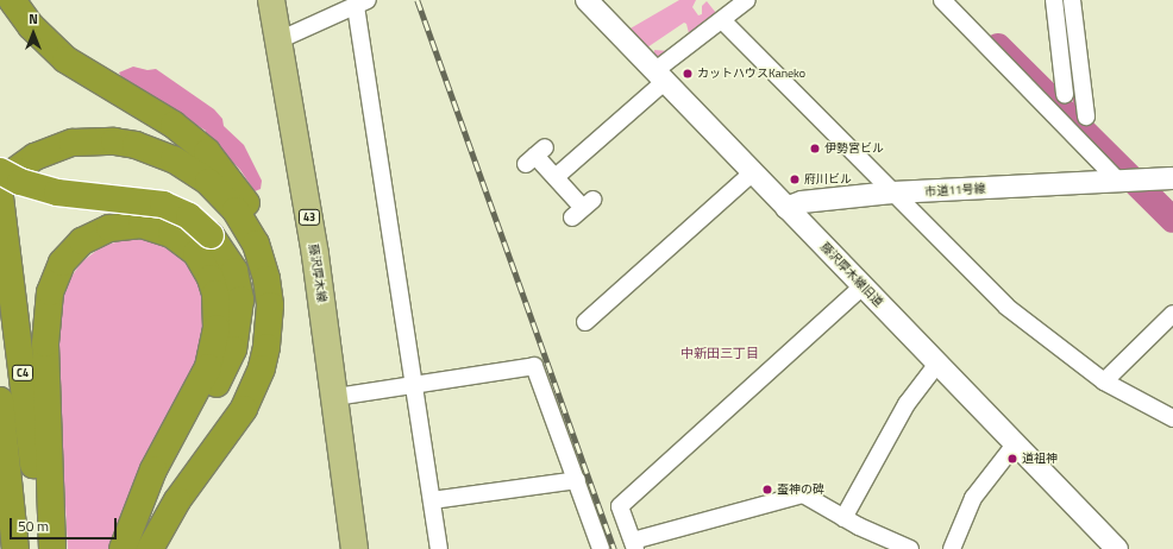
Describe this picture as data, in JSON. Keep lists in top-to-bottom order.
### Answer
{
  "streets": {
    "highway": ["C4"],
    "main road": ["43", "藤沢厚木線"],
    "street": ["市道11号線", "藤沢厚木線旧道"]
  },
  "crossings": [
    ["市道11号線", "藤沢厚木線旧道"]
  ],
  "districts": ["中新田三丁目"],
  "places": [
    "カットハウスKaneko",
    "伊勢宮ビル",
    "府川ビル",
    "道祖神",
    "蚕神の碑"
  ],
  "scale_bar": "50 m",
  "north": "top"
}
